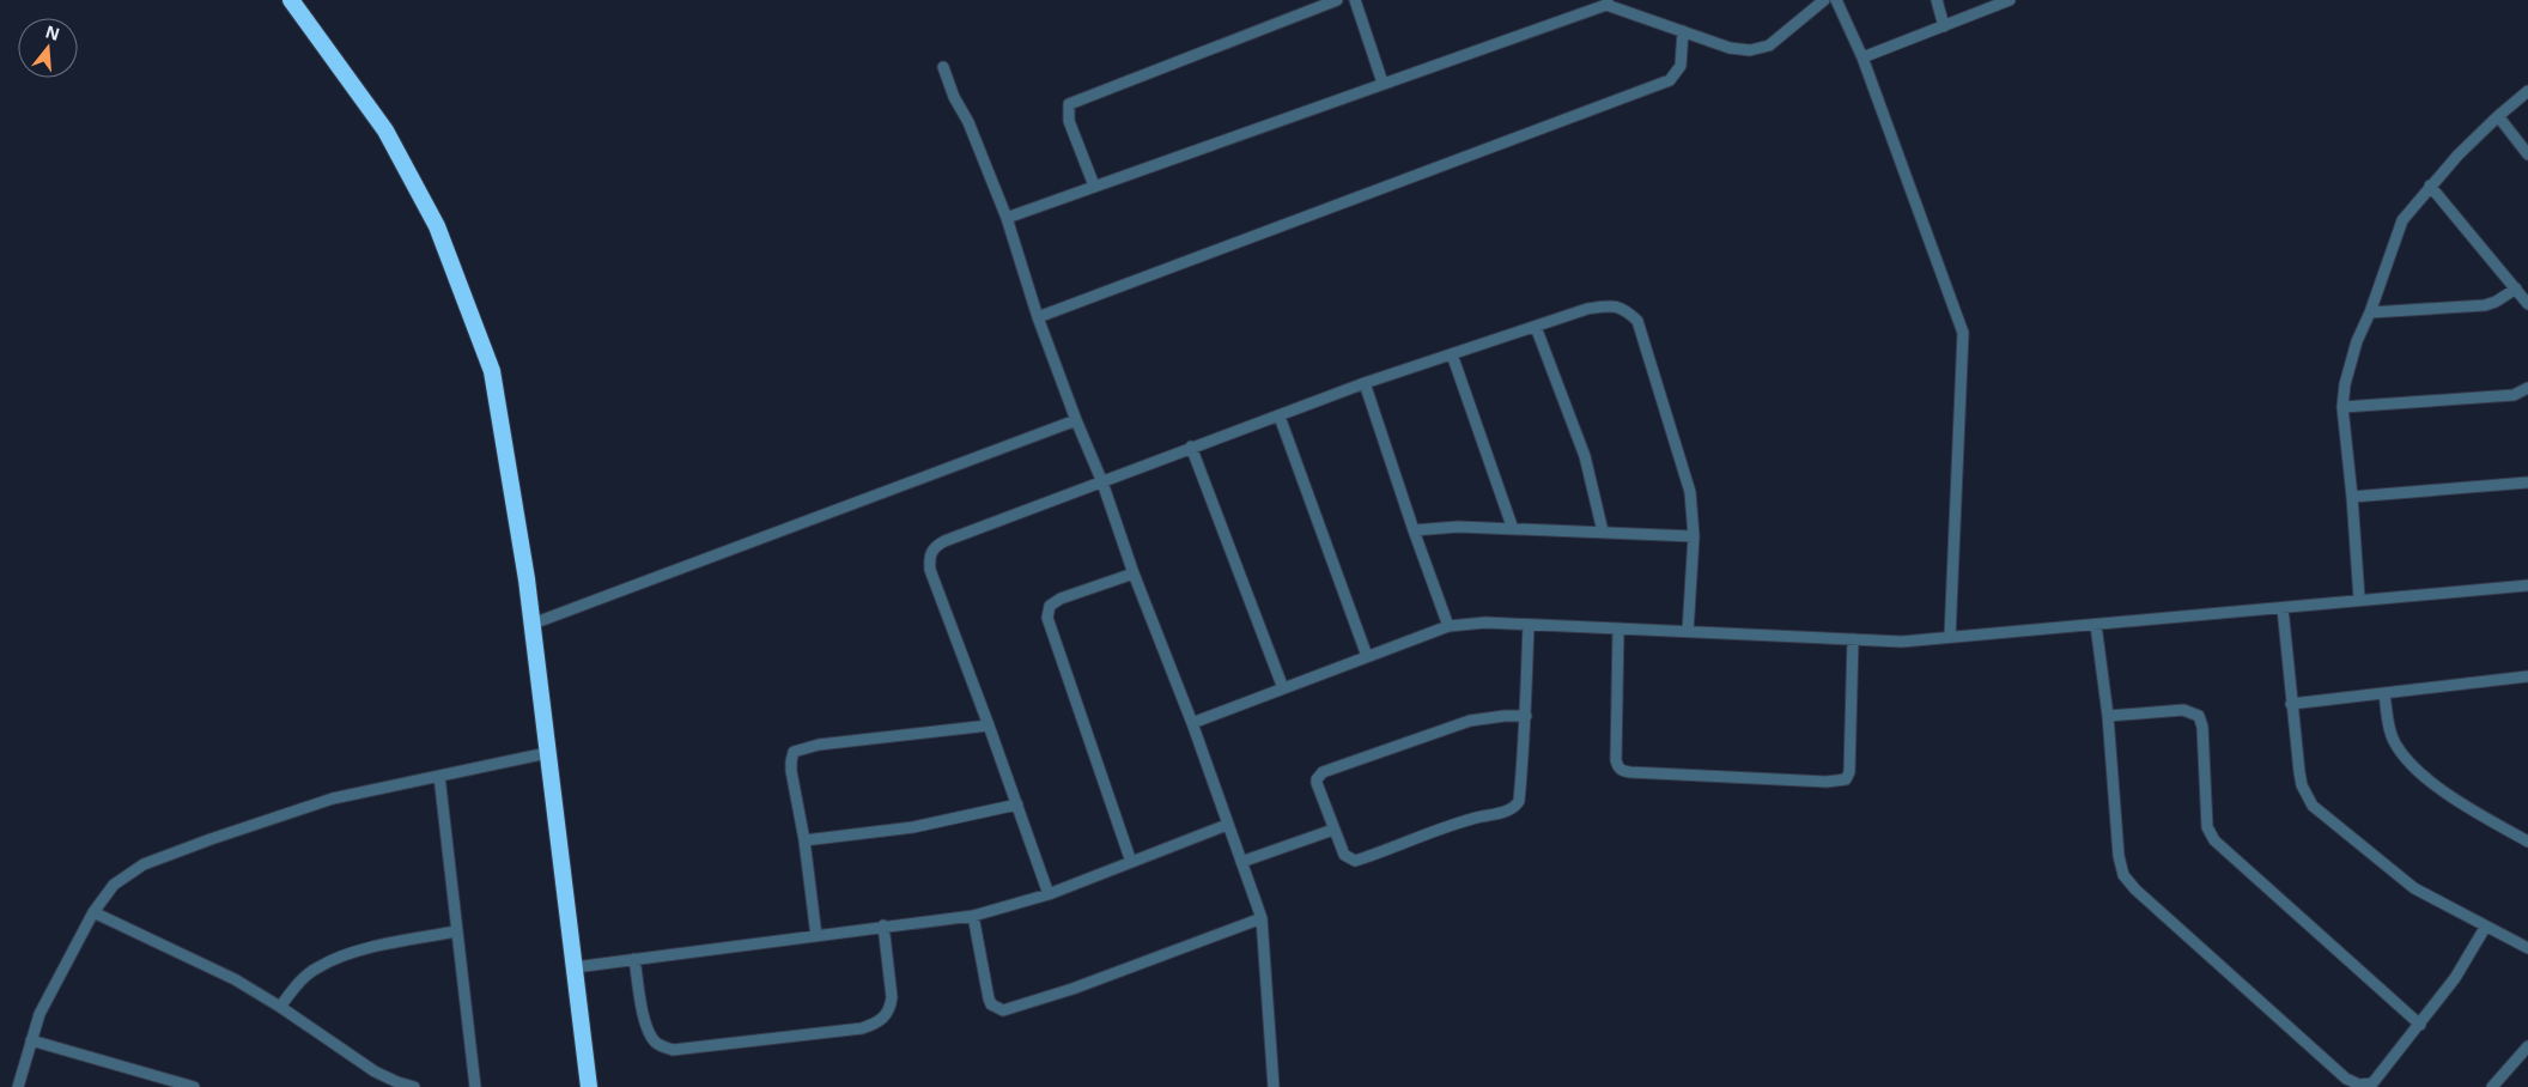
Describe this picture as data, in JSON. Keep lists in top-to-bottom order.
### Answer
{
  "north": "top"
}
